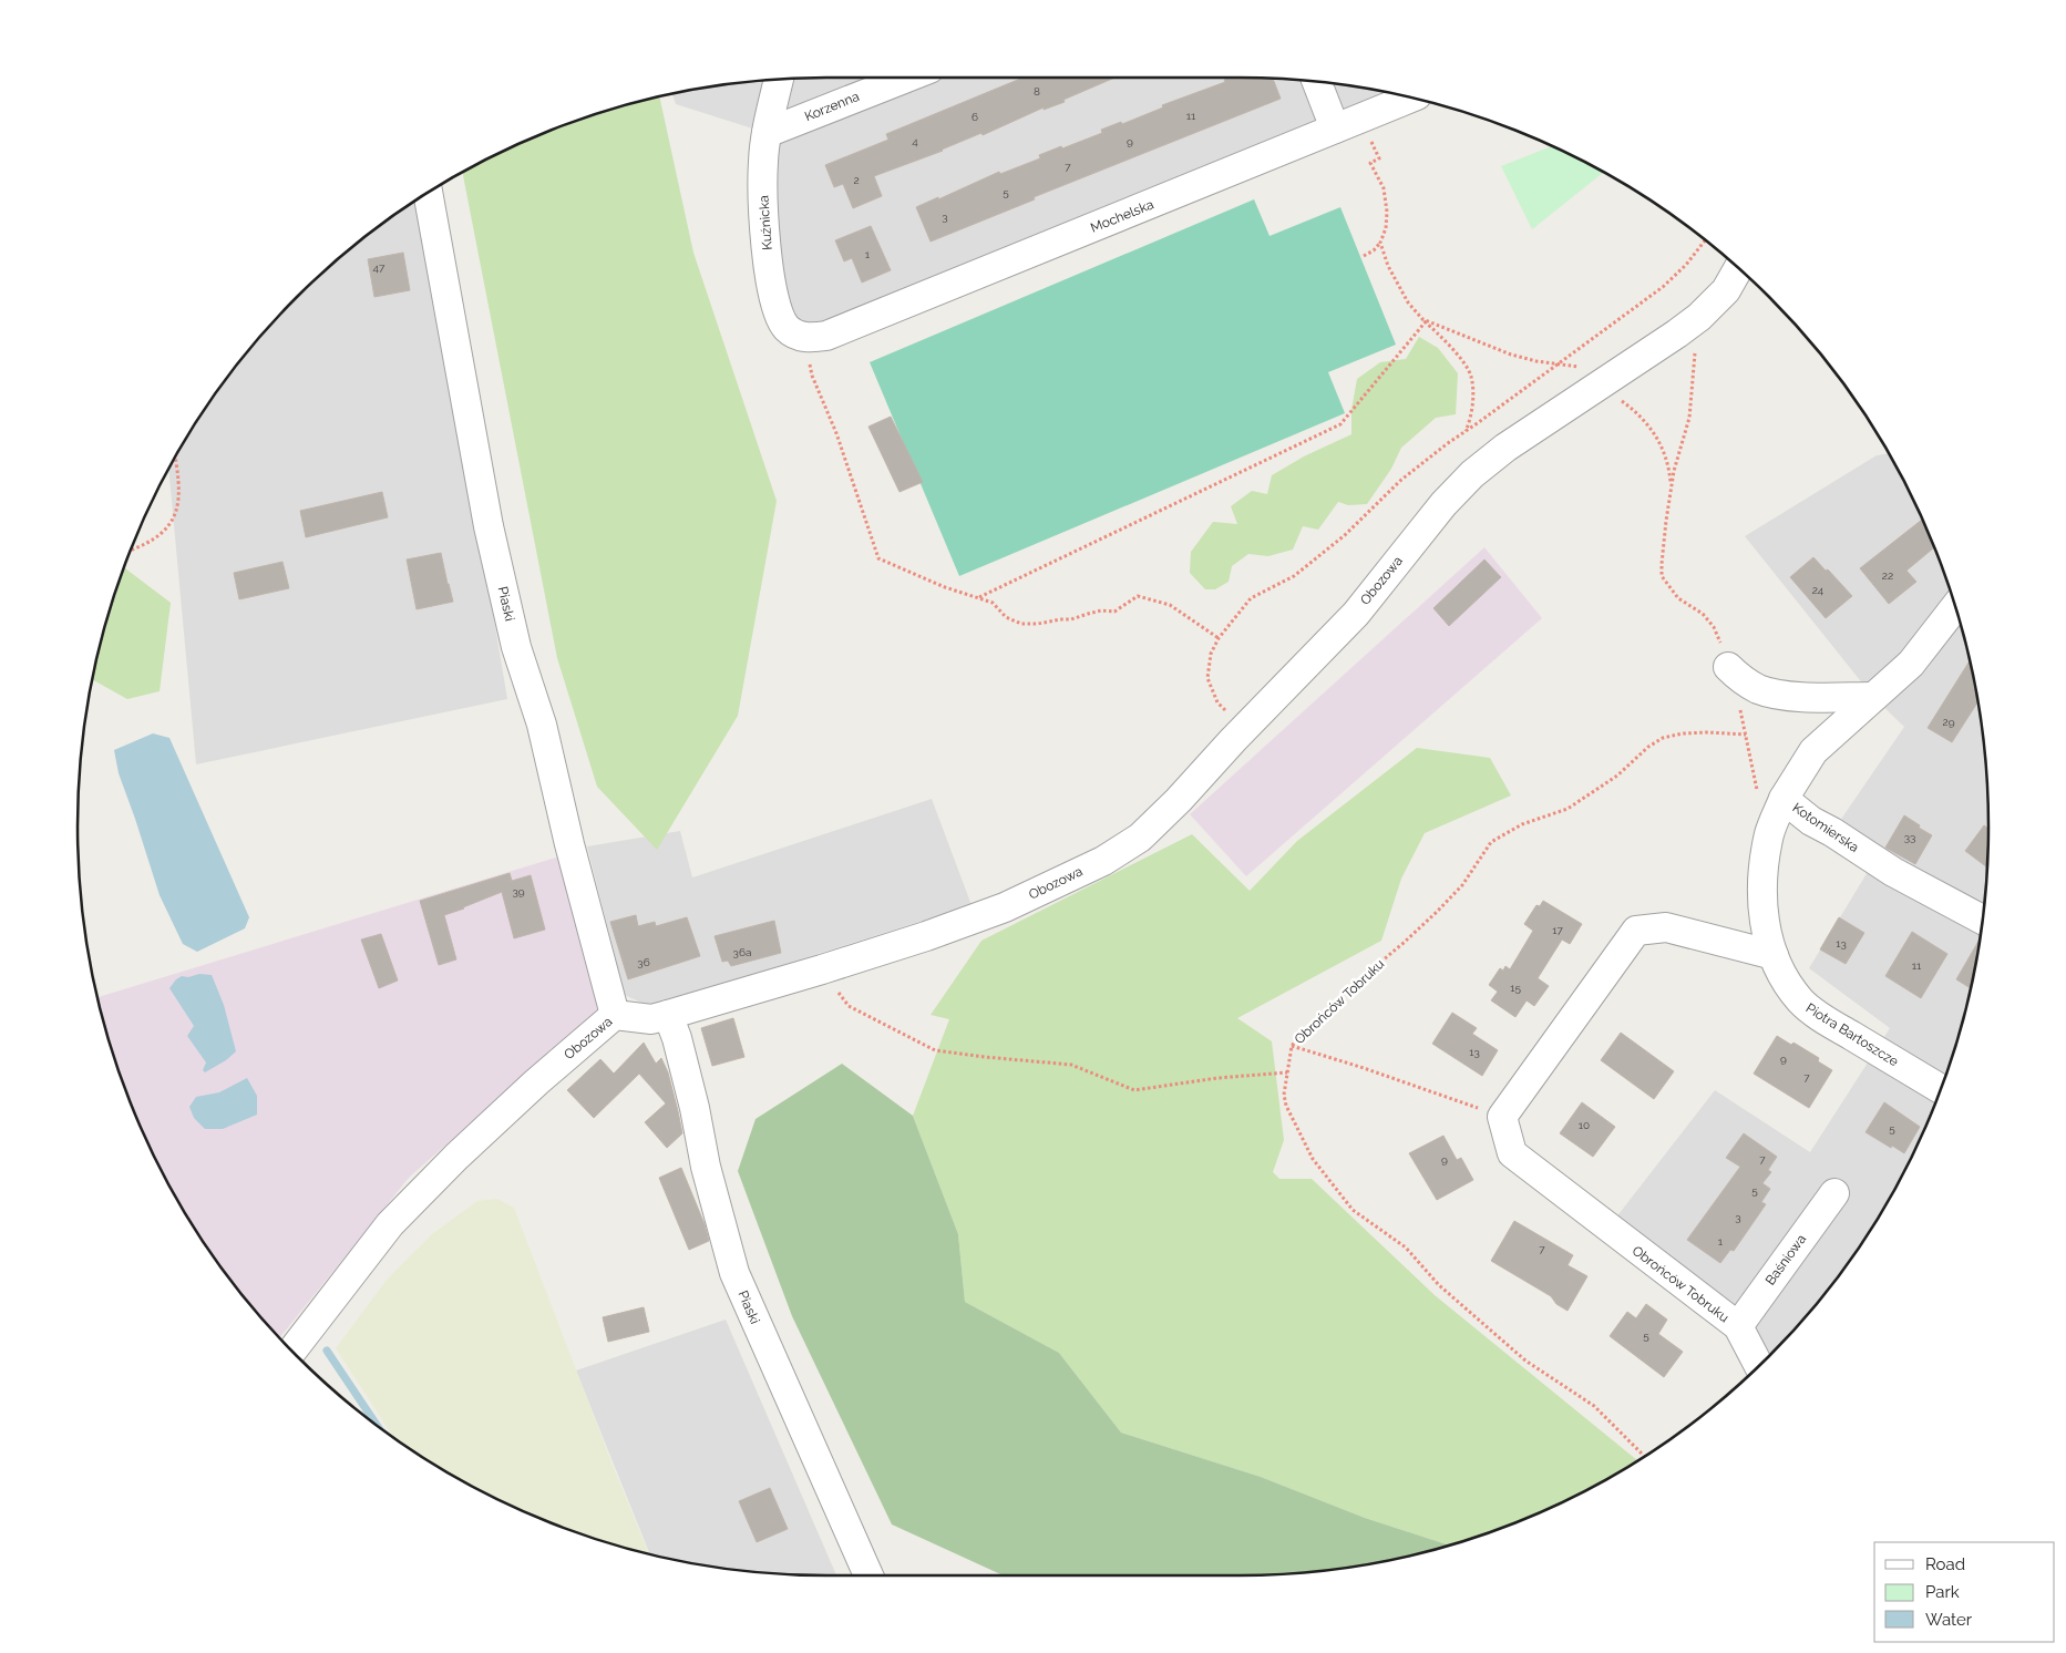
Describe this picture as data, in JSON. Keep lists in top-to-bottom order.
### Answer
{
  "streets": {
    "street": [
      "Korzenna",
      "Mochelska",
      "Kuźnicka",
      "Obozowa",
      "Piaski",
      "Kotomierska",
      "Obrońców Tobruku",
      "Piotra Bartoszcze",
      "Baśniowa"
    ]
  },
  "crossings": [
    ["Korzenna", "Kuźnicka"],
    ["Mochelska", "Kuźnicka"],
    ["Obozowa", "Piaski"],
    ["Kotomierska", "Piotra Bartoszcze"],
    ["Obrońców Tobruku", "Baśniowa"]
  ],
  "house_numbers": [
    "8",
    "11",
    "6",
    "4",
    "9",
    "7",
    "2",
    "5",
    "3",
    "1",
    "47",
    "22",
    "24",
    "29",
    "33",
    "39",
    "17",
    "13",
    "36a",
    "36",
    "11",
    "15",
    "13",
    "9",
    "7",
    "10",
    "5",
    "9",
    "7",
    "5",
    "3",
    "1",
    "7",
    "5"
  ],
  "legend": ["Road", "Park", "Water"]
}
